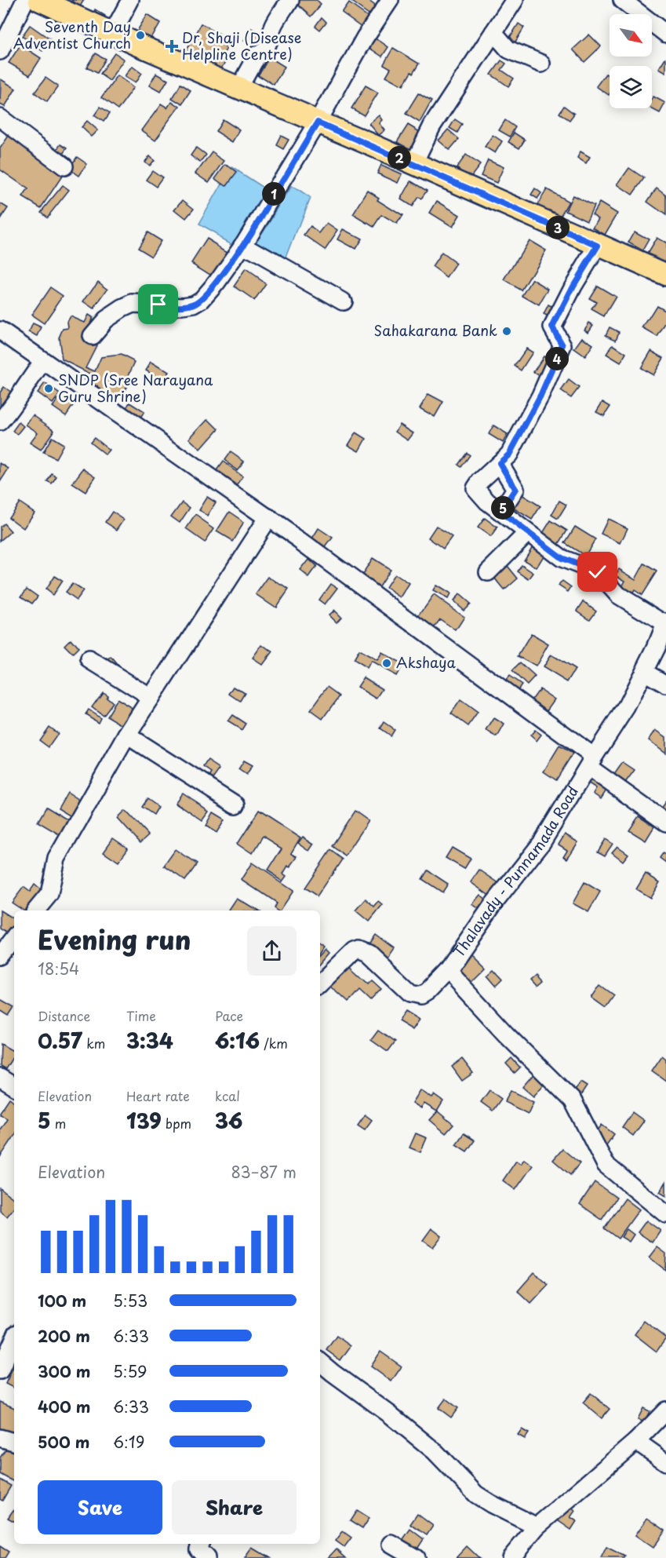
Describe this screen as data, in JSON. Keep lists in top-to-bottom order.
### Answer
{
  "streets": {
    "street": ["Thalavady - Punnamada Road"]
  },
  "places": {
    "other": [
      "Seventh Day Adventist Church",
      "Sahakarana Bank",
      "SNDP (Sree Narayana Guru Shrine)",
      "Akshaya"
    ],
    "health": ["Dr, Shaji (Disease Helpline Centre)"]
  },
  "north": "bottom right",
  "page": {
    "pins": [
      "2",
      "1",
      "3",
      "4",
      "5"
    ],
    "heading": ["Evening run", "18:54"],
    "stats": [
      ["Distance", "0.57 km"],
      ["Time", "3:34"],
      ["Pace", "6:16 /km"],
      ["Elevation", "5 m"],
      ["Heart rate", "139 bpm"],
      ["kcal", "36"]
    ],
    "chart": ["Elevation", "83–87 m"],
    "list": [
      {
        "name": "100 m",
        "note": "5:53"
      },
      {
        "name": "200 m",
        "note": "6:33"
      },
      {
        "name": "300 m",
        "note": "5:59"
      },
      {
        "name": "400 m",
        "note": "6:33"
      },
      {
        "name": "500 m",
        "note": "6:19"
      }
    ],
    "buttons": ["Save", "Share"]
  }
}
